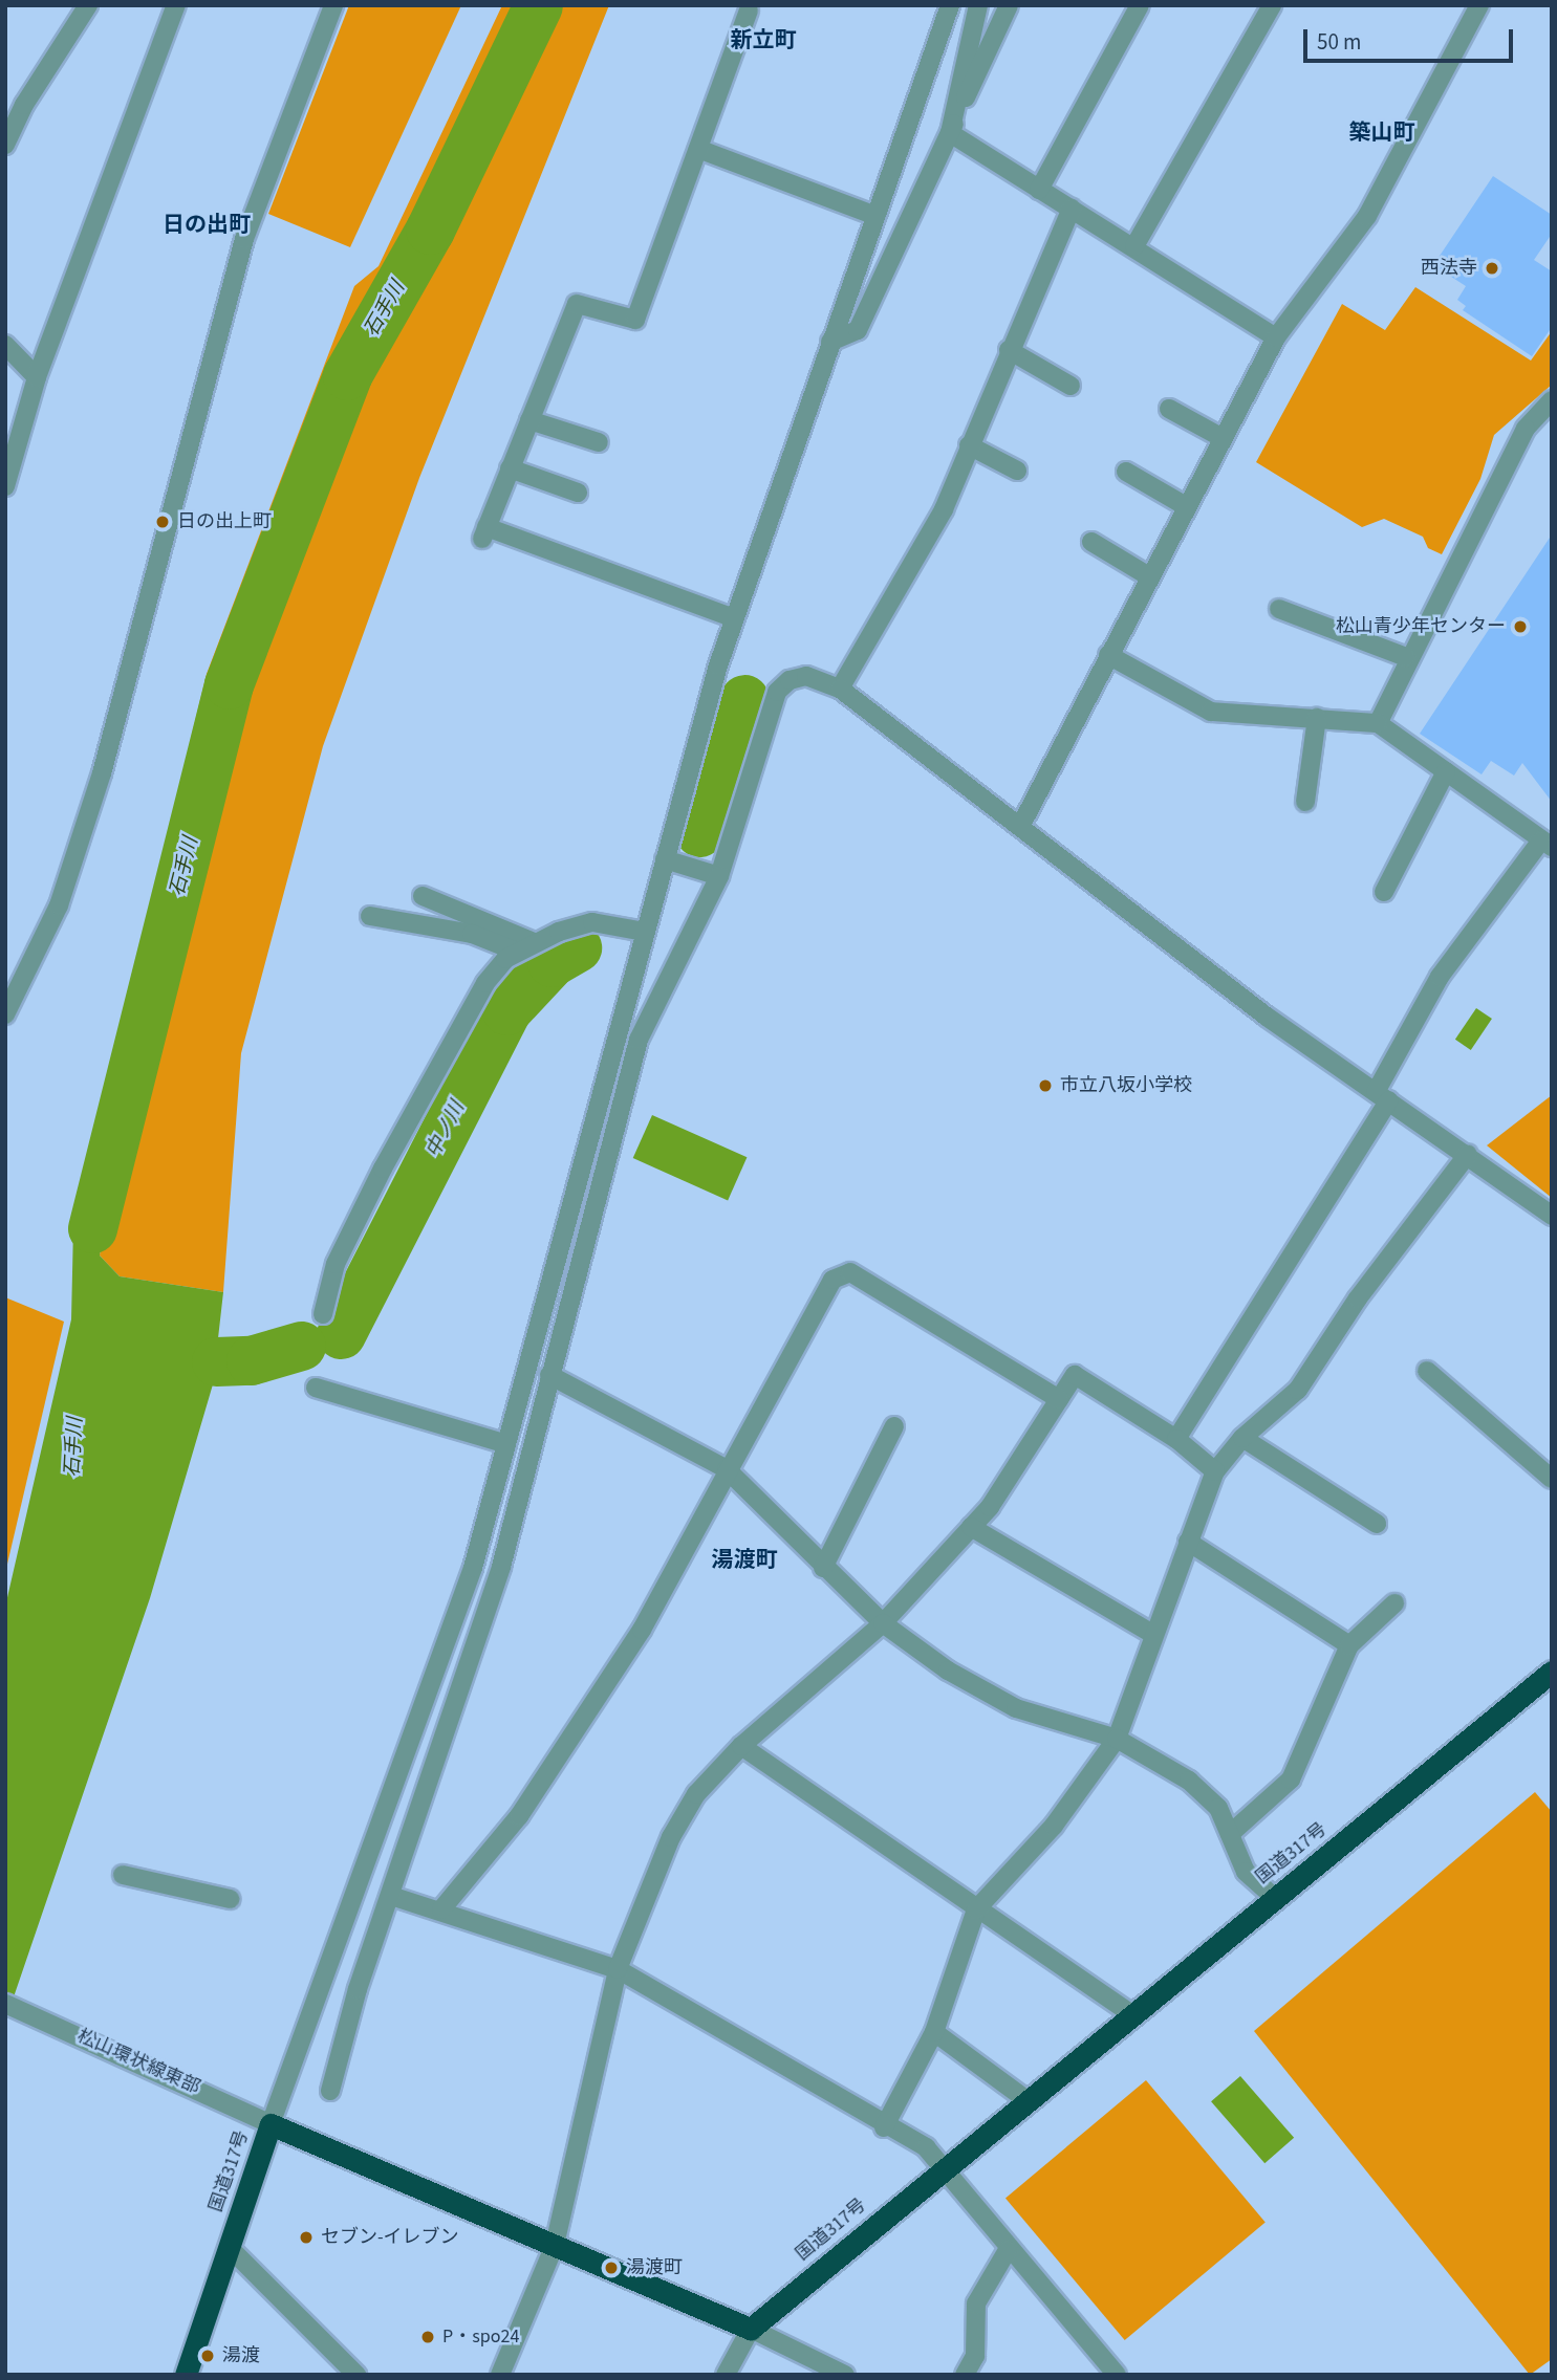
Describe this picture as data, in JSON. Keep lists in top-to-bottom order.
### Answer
{
  "streets": {
    "highway": ["国道317号"],
    "street": ["松山環状線東部"]
  },
  "crossings": [
    ["国道317号", "松山環状線東部"]
  ],
  "districts": [
    "新立町",
    "築山町",
    "日の出町",
    "湯渡町"
  ],
  "water": ["石手川", "中ノ川"],
  "places": [
    "西法寺",
    "日の出上町",
    "松山青少年センター",
    "市立八坂小学校",
    "セブン-イレブン",
    "湯渡町",
    "P・spo24",
    "湯渡"
  ],
  "scale_bar": "50 m"
}
